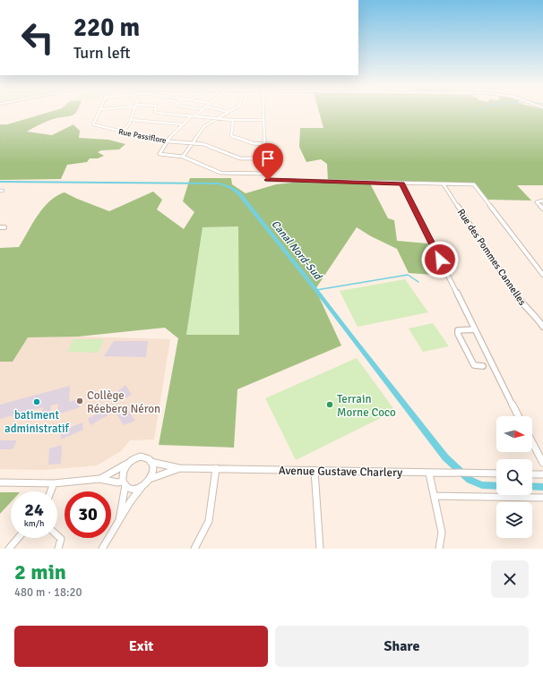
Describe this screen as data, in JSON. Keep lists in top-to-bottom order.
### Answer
{
  "streets": {
    "street": ["Rue Passiflore", "Rue des Pommes Cannelles", "Avenue Gustave Charlery"]
  },
  "water": ["Canal Nord-Sud"],
  "places": ["Collège Réeberg Néron", "batiment administratif", "Terrain Morne Coco"],
  "north": "right",
  "page": {
    "turn": ["220 m", "Turn left"],
    "speed": "24 km/h",
    "limit": "30",
    "heading": ["2 min", "480 m · 18:20"],
    "buttons": ["Exit", "Share"]
  }
}
